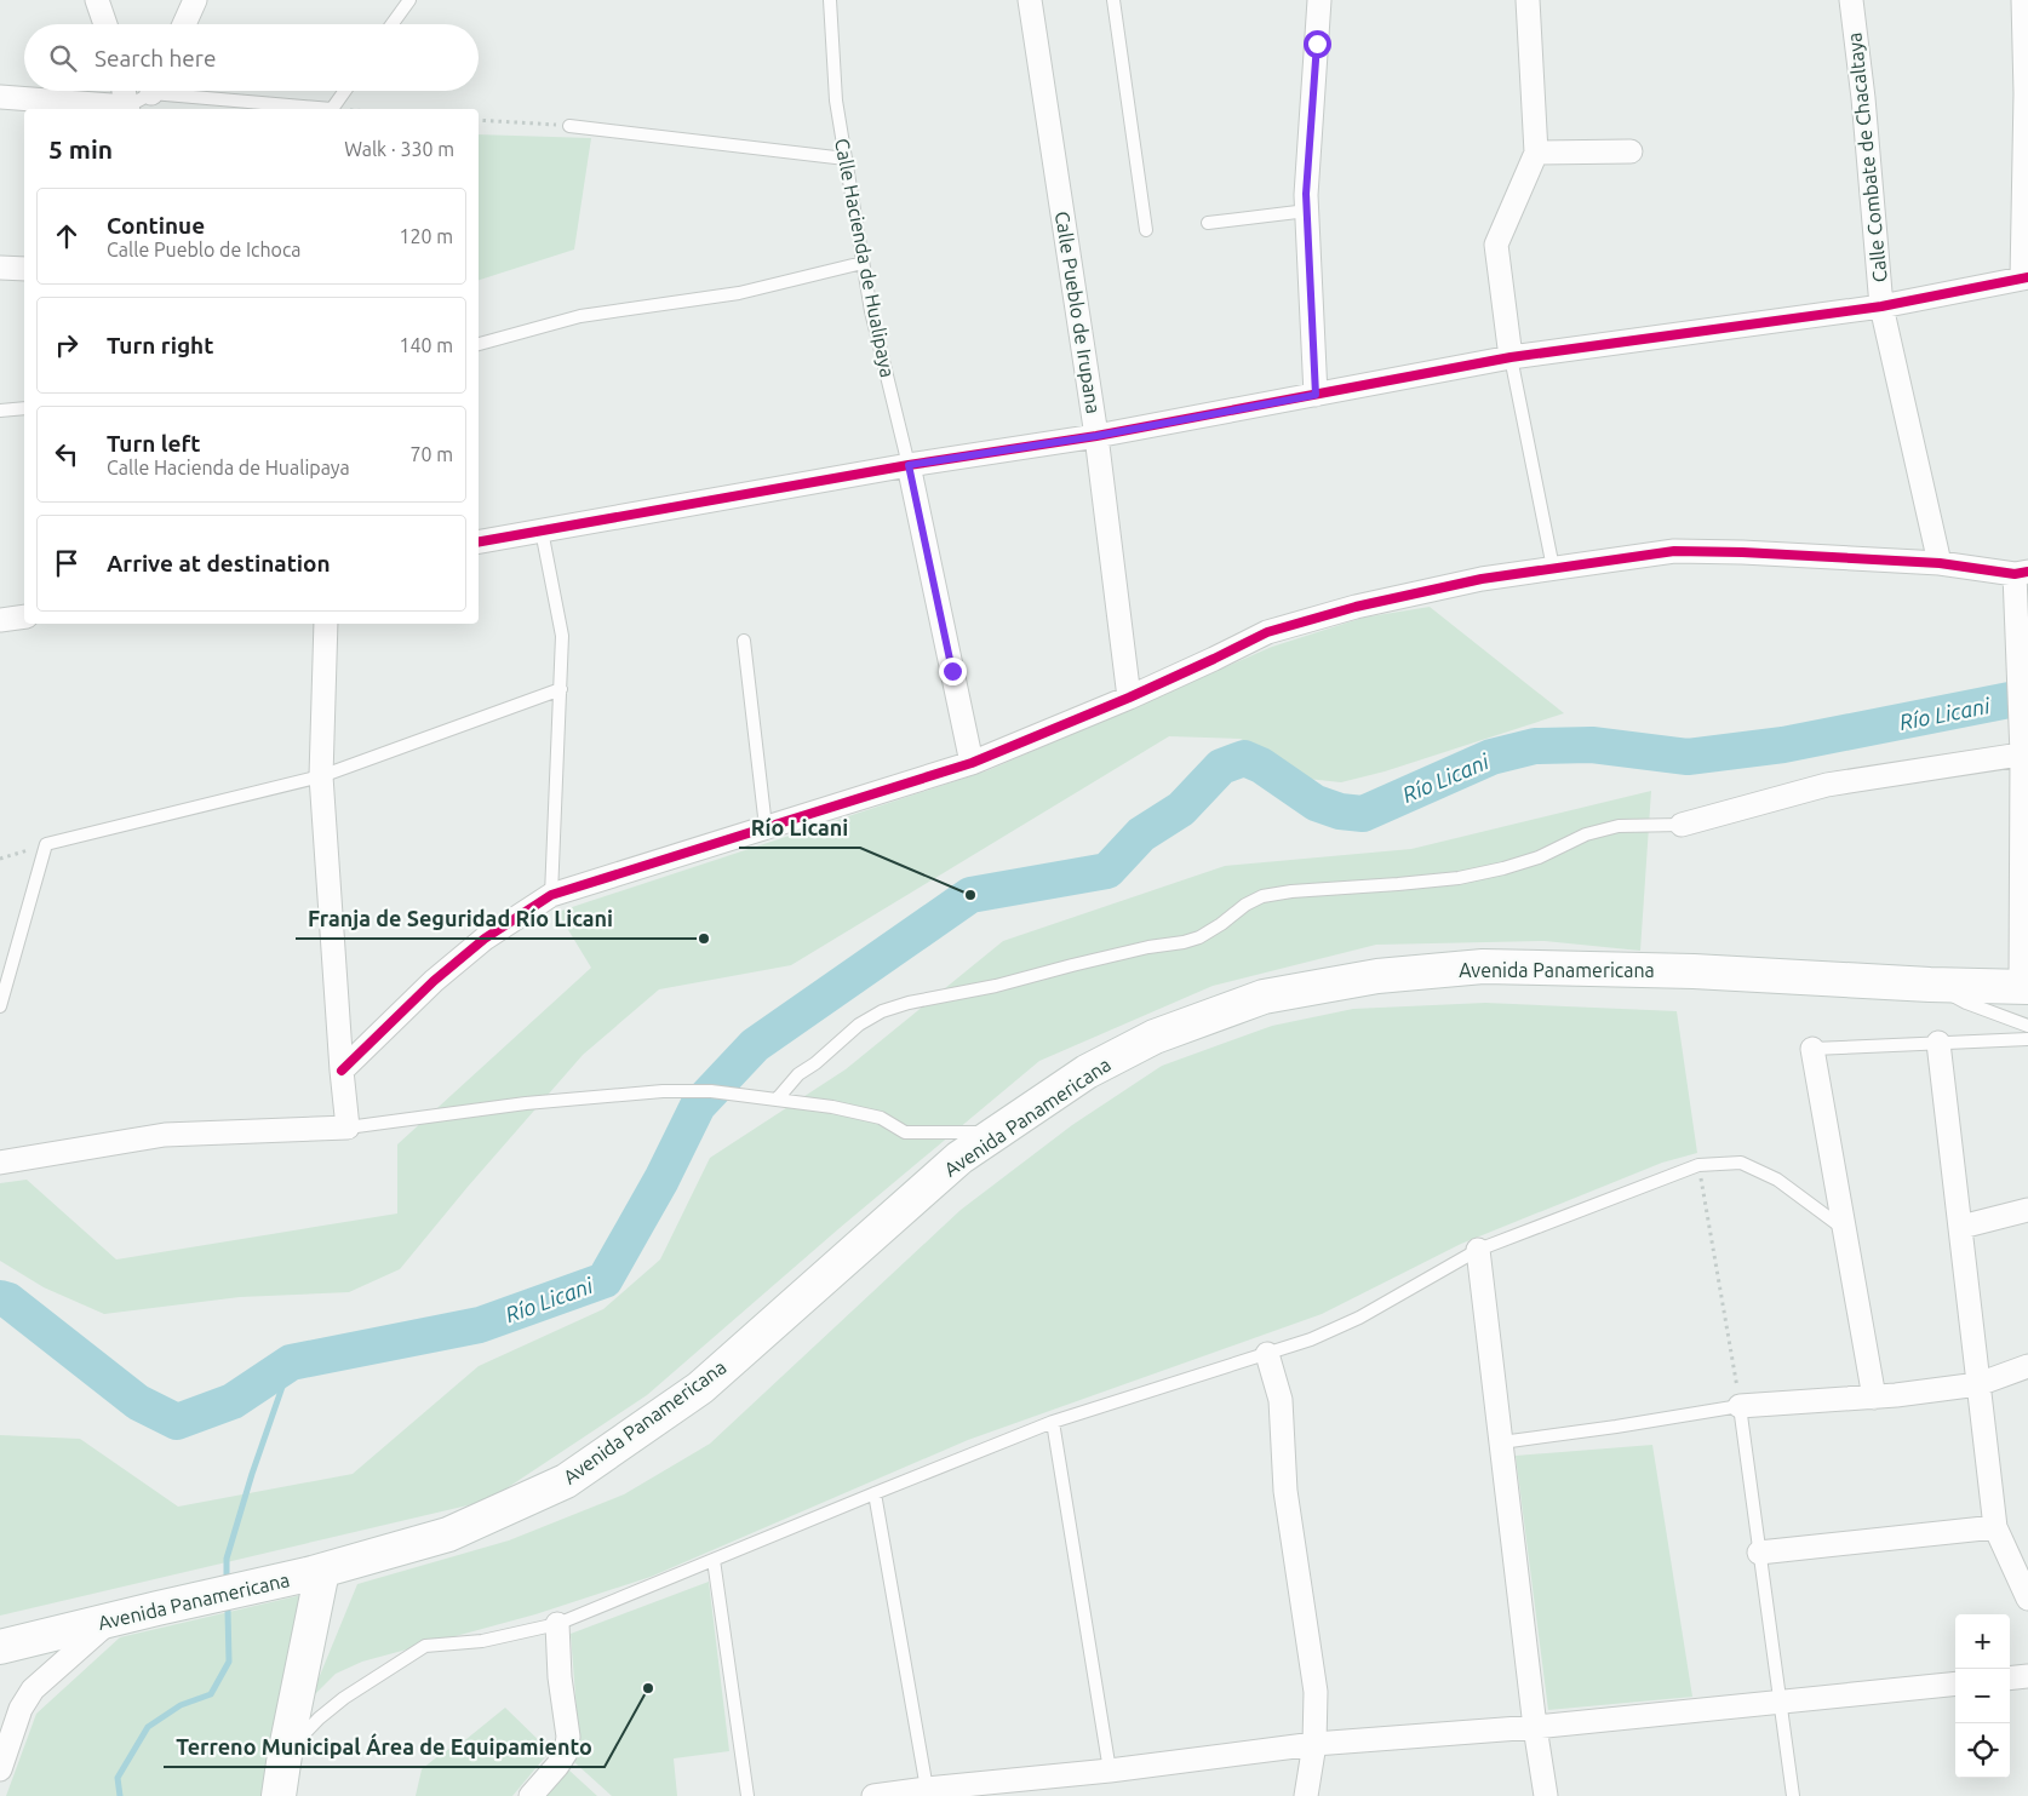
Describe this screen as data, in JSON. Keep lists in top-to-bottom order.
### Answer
{
  "streets": {
    "main road": ["Avenida Panamericana"],
    "street": ["Calle Combate de Chacaltaya", "Calle Hacienda de Hualipaya", "Calle Pueblo de Irupana"]
  },
  "water": ["Río Licani"],
  "places": ["Río Licani", "Franja de Seguridad Río Licani", "Terreno Municipal Área de Equipamiento"],
  "page": {
    "search": "Search here",
    "heading": ["5 min", "Walk · 330 m"],
    "list": [
      ["Continue", "Calle Pueblo de Ichoca", "120 m"],
      ["Turn right", "140 m"],
      ["Turn left", "Calle Hacienda de Hualipaya", "70 m"],
      "Arrive at destination"
    ],
    "map_buttons": ["+", "−"]
  }
}
